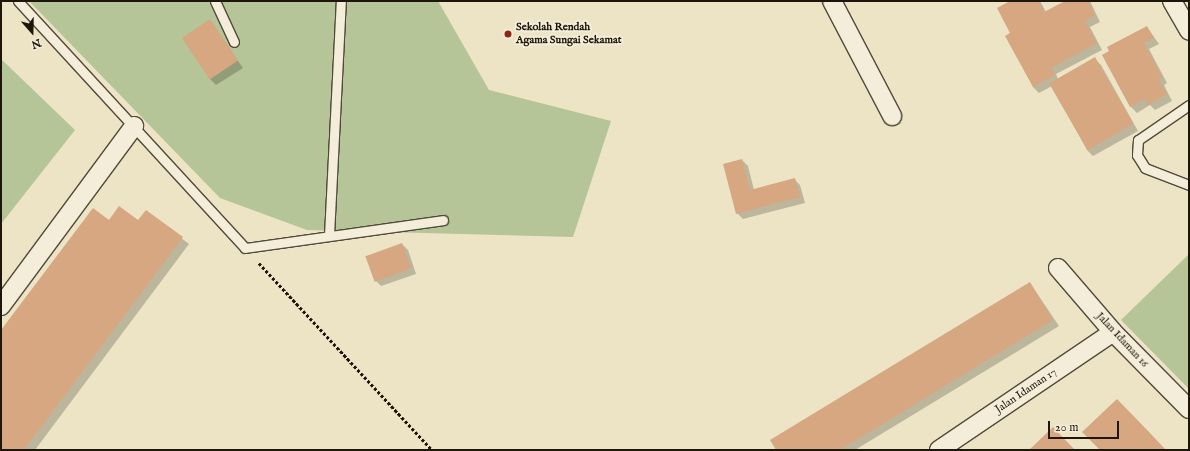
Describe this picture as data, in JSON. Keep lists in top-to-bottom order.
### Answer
{
  "streets": {
    "street": ["Jalan Idaman 16", "Jalan Idaman 17"]
  },
  "crossings": [
    ["Jalan Idaman 16", "Jalan Idaman 17"]
  ],
  "places": ["Sekolah Rendah Agama Sungai Sekamat"],
  "scale_bar": "20 m",
  "north": "bottom"
}
